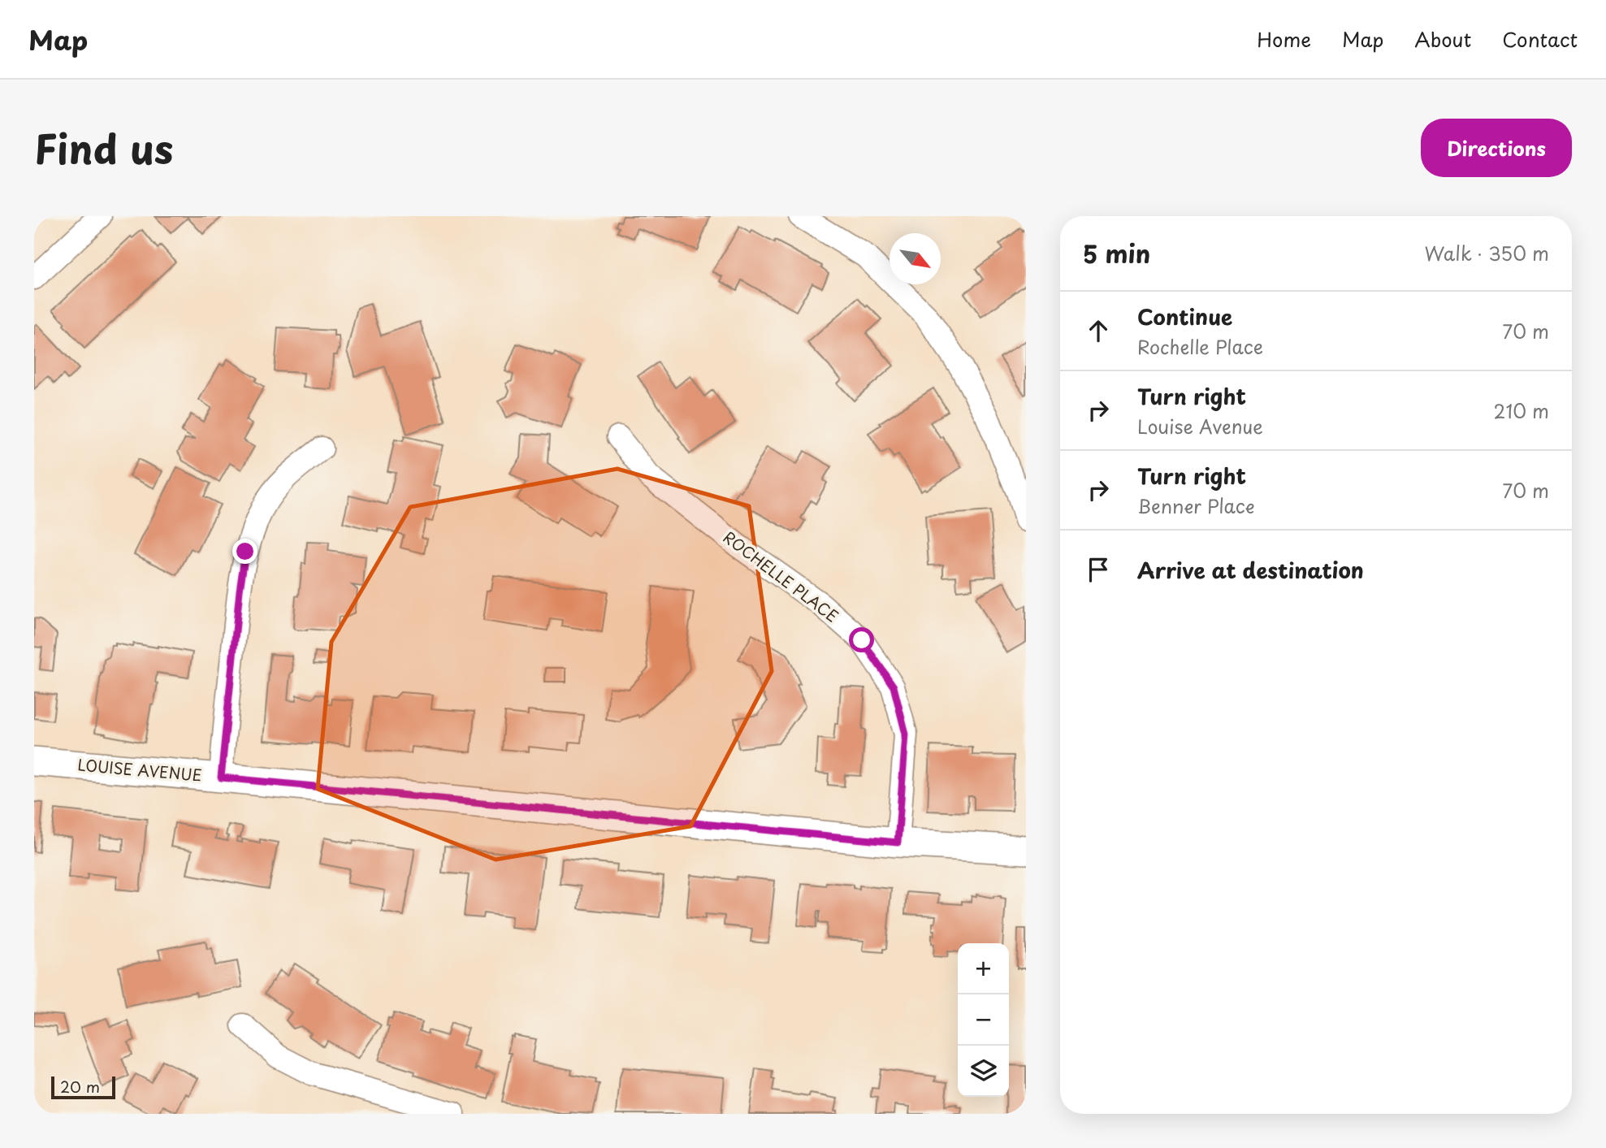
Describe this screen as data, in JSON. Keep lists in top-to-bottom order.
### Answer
{
  "streets": {
    "street": ["ROCHELLE PLACE", "LOUISE AVENUE"]
  },
  "crossings": [
    ["ROCHELLE PLACE", "LOUISE AVENUE"]
  ],
  "scale_bar": "20 m",
  "north": "bottom right",
  "page": {
    "header": "Map",
    "nav": [
      "Home",
      "Map",
      "About",
      "Contact"
    ],
    "title": "Find us",
    "buttons": "Directions",
    "heading": ["5 min", "Walk · 350 m"],
    "list": [
      ["Continue", "Rochelle Place", "70 m"],
      ["Turn right", "Louise Avenue", "210 m"],
      ["Turn right", "Benner Place", "70 m"],
      "Arrive at destination"
    ],
    "map_buttons": ["+", "−"],
    "scale": "20 m"
  }
}
